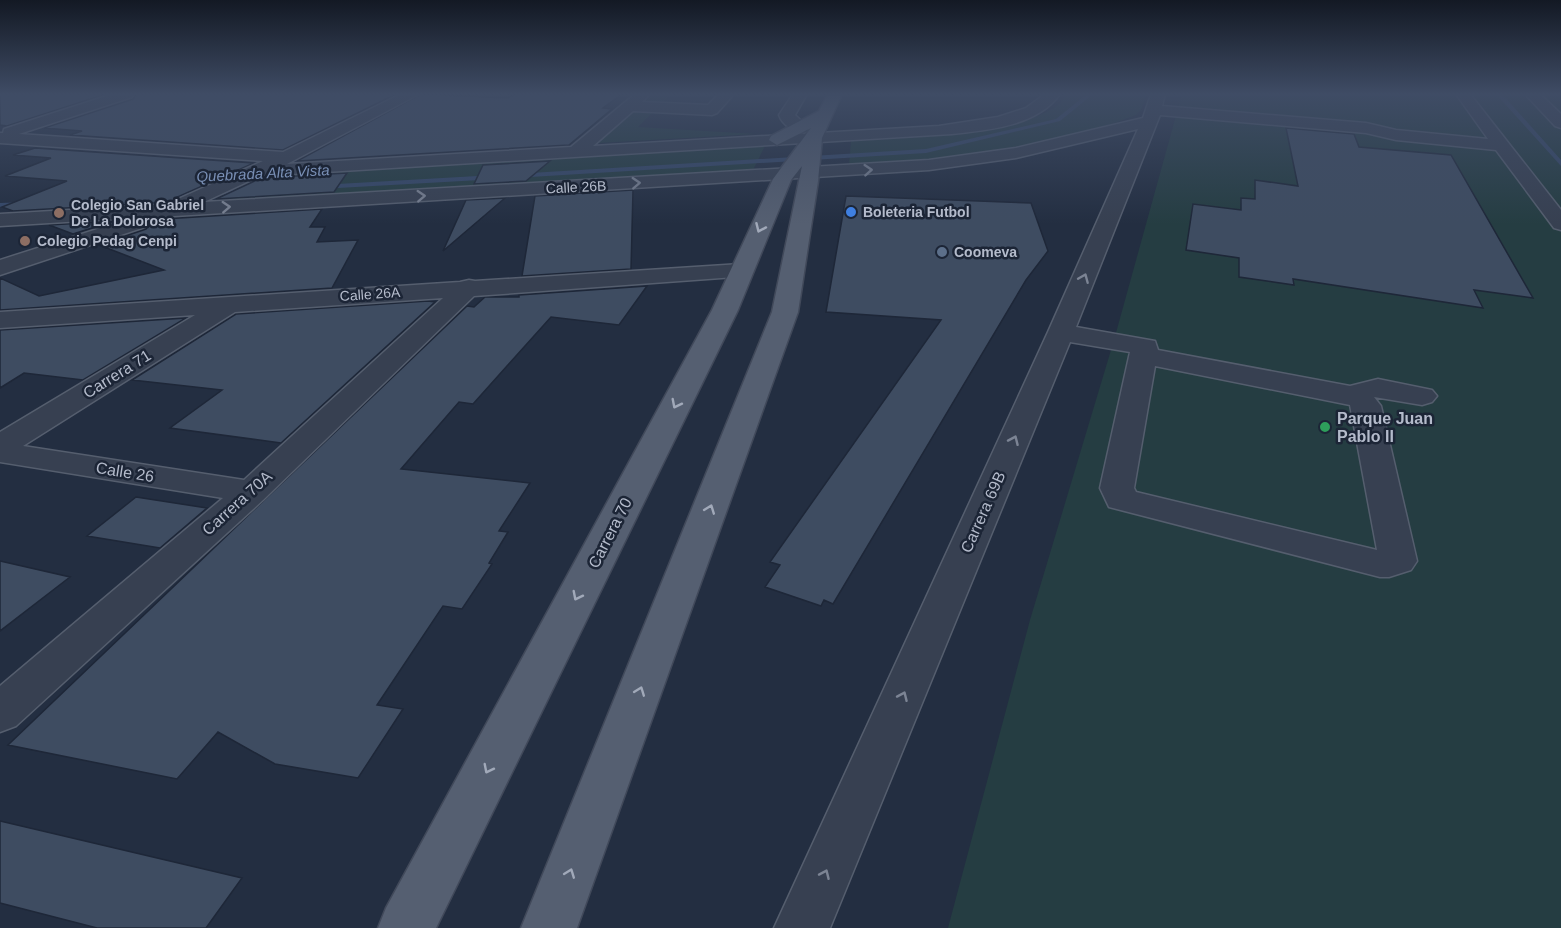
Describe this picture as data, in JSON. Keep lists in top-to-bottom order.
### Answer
{
  "streets": {
    "main road": ["Carrera 70"],
    "street": [
      "Calle 26B",
      "Calle 26A",
      "Carrera 71",
      "Calle 26",
      "Carrera 70A",
      "Carrera 69B"
    ]
  },
  "crossings": [
    ["Calle 26B", "Carrera 70"],
    ["Calle 26A", "Carrera 71"],
    ["Calle 26A", "Carrera 70A"],
    ["Calle 26A", "Carrera 70"],
    ["Calle 26", "Carrera 70A"]
  ],
  "one_way": ["Carrera 69B"],
  "water": ["Quebrada Alta Vista"],
  "places": [
    "Boleteria Futbol",
    "Colegio San Gabriel De La Dolorosa",
    "Colegio Pedag Cenpi",
    "Coomeva",
    "Parque Juan Pablo II"
  ]
}
